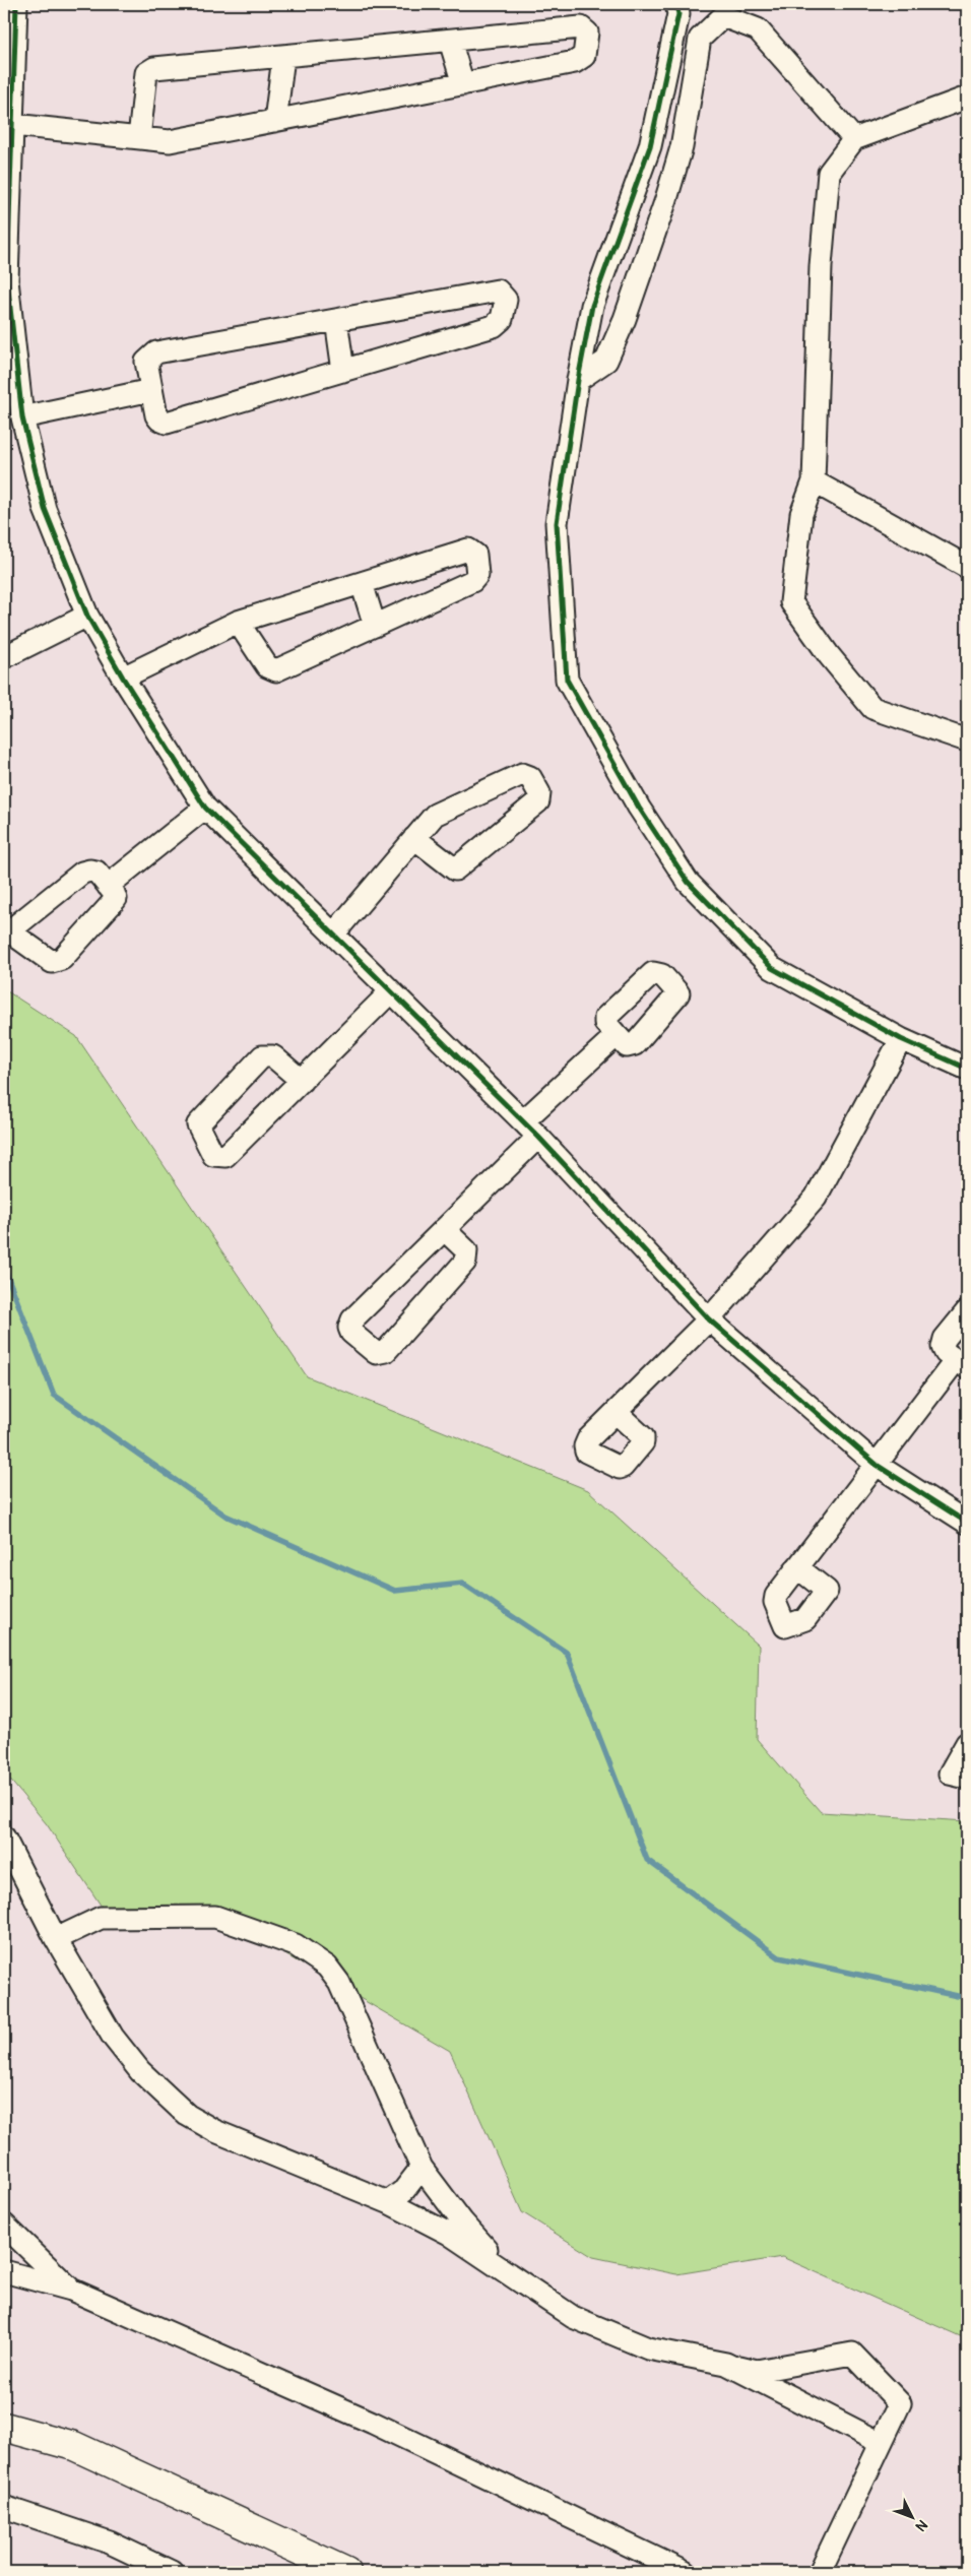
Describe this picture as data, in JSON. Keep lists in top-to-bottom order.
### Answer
{
  "north": "bottom right"
}
